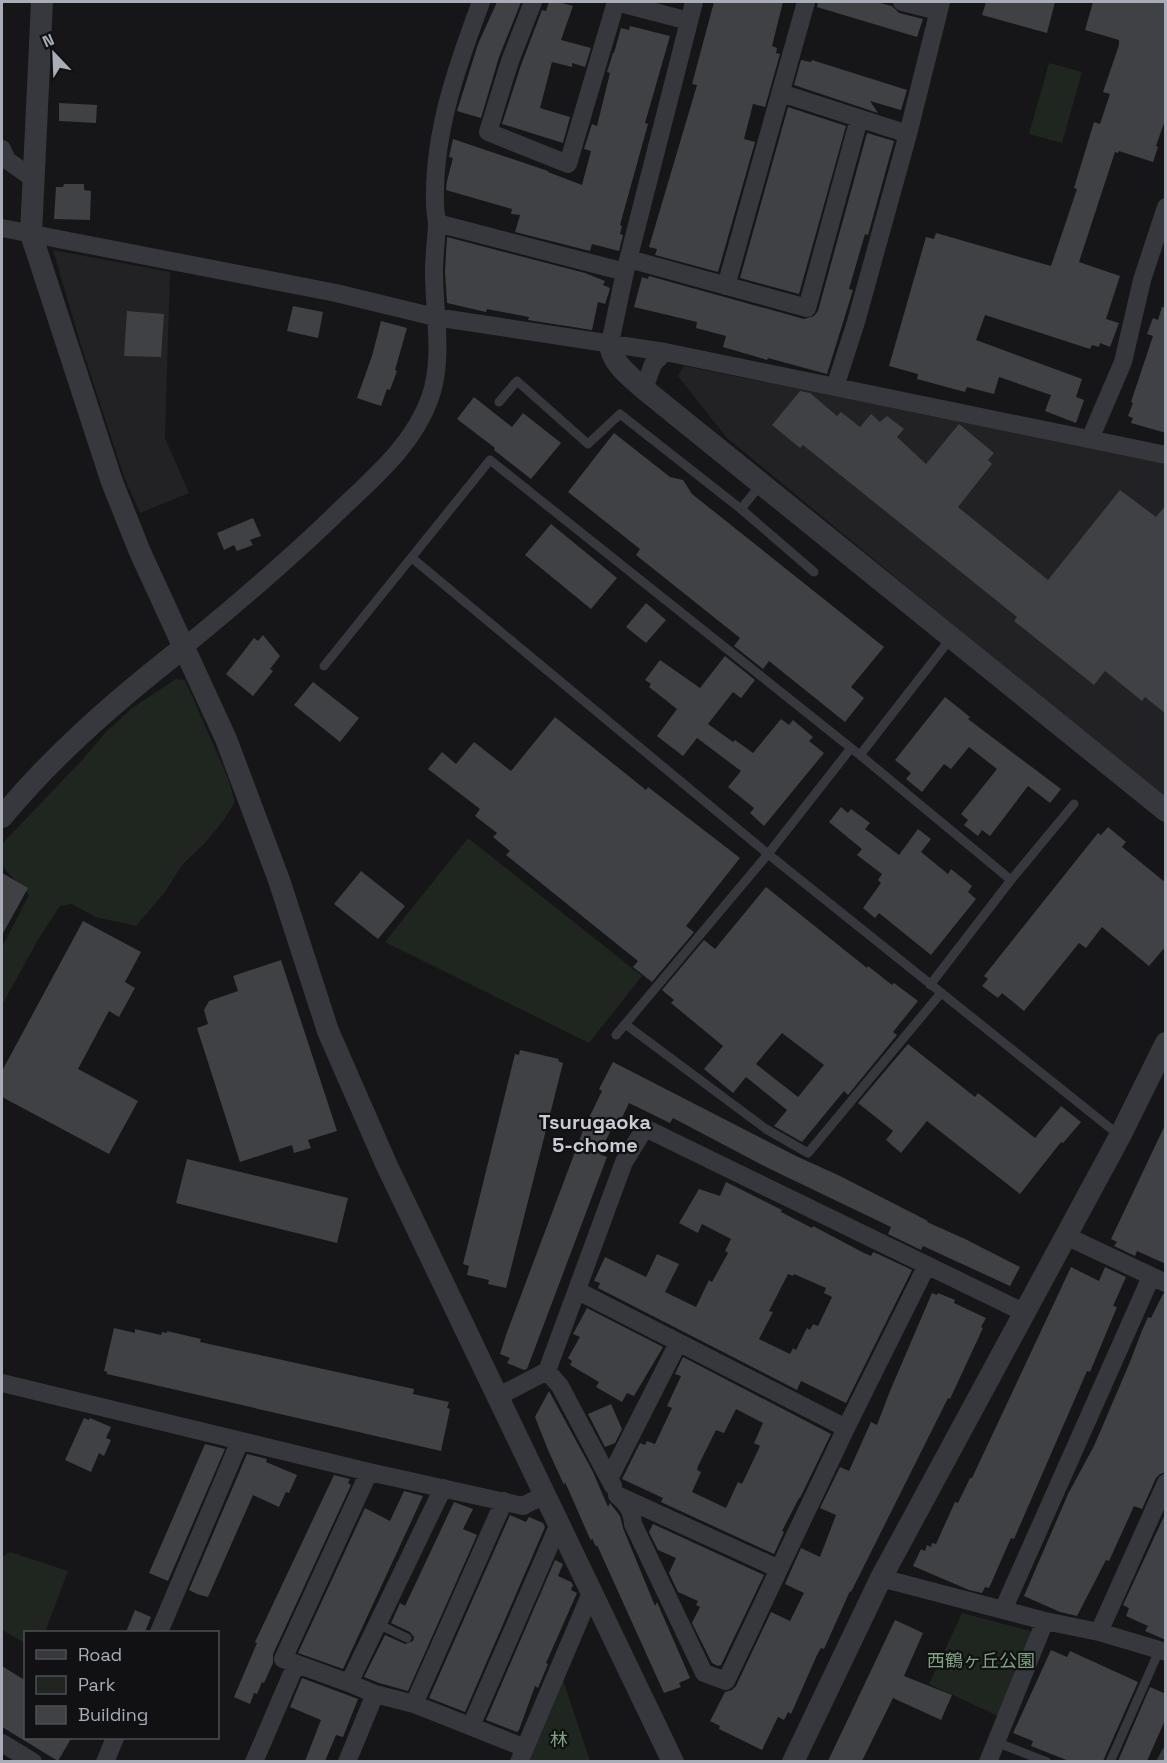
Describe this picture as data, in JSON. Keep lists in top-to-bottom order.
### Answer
{
  "districts": ["Tsurugaoka 5-chome"],
  "parks": ["西鶴ヶ丘公園", "林"],
  "legend": ["Road", "Park", "Building"],
  "north": "top left"
}
